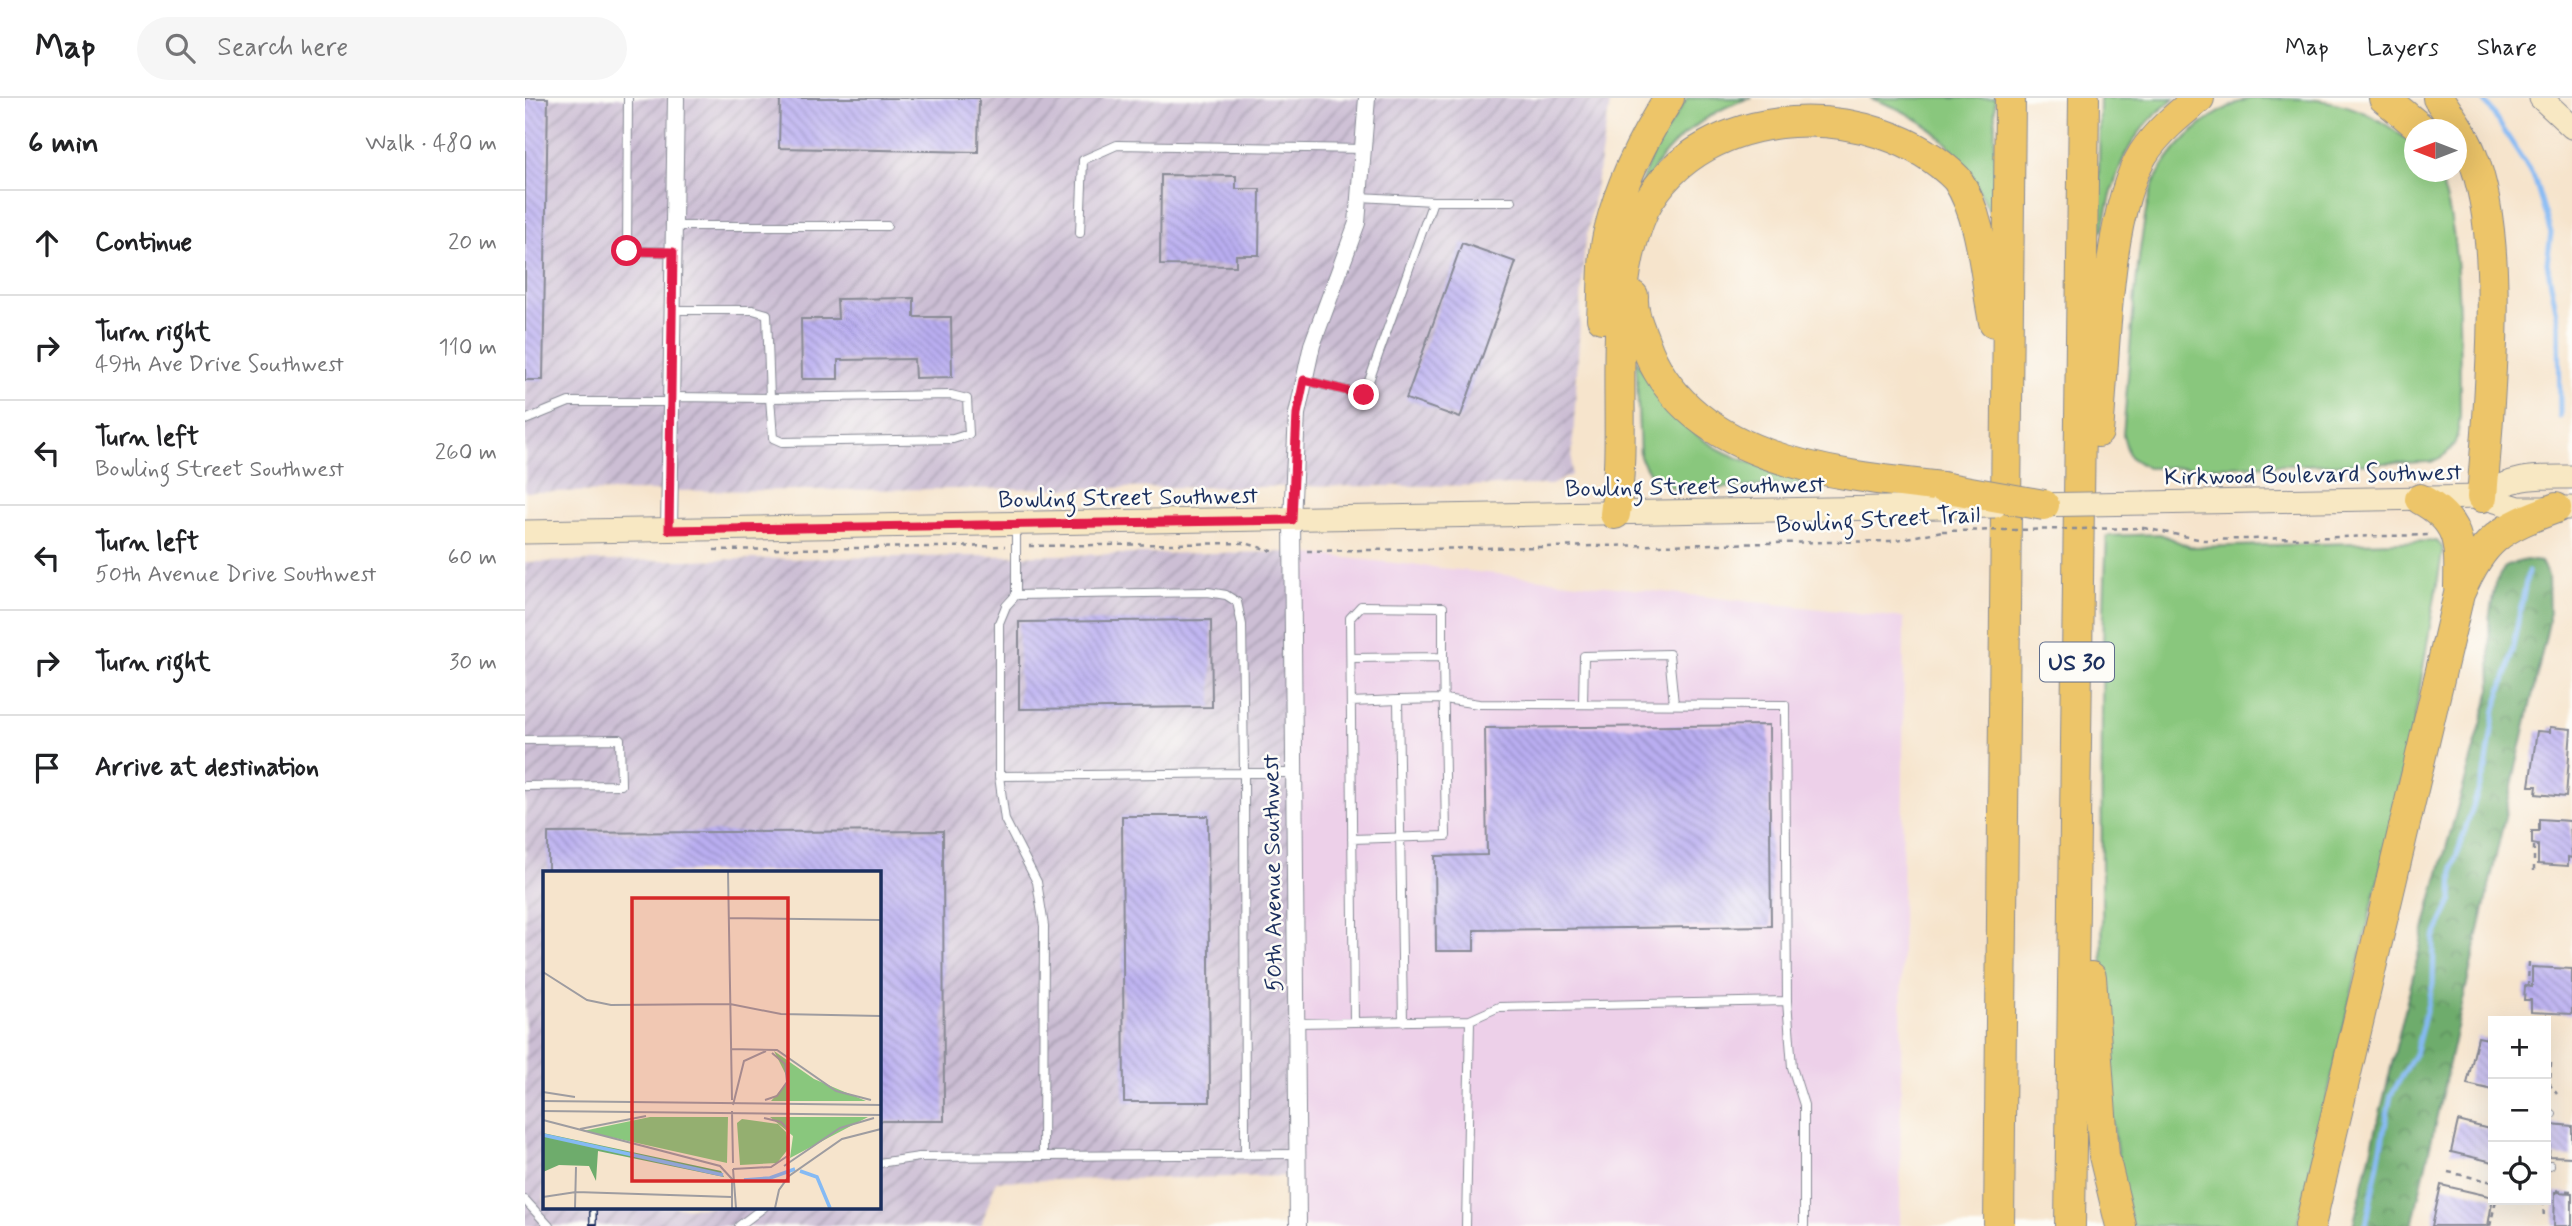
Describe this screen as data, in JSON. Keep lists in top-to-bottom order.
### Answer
{
  "streets": {
    "highway": ["US 30"],
    "main road": ["Kirkwood Boulevard Southwest", "Bowling Street Southwest"],
    "street": ["50th Avenue Southwest"],
    "path": ["Bowling Street Trail"]
  },
  "crossings": [
    ["Bowling Street Southwest", "50th Avenue Southwest"]
  ],
  "north": "left",
  "page": {
    "header": "Map",
    "search": "Search here",
    "nav": ["Map", "Layers", "Share"],
    "heading": ["6 min", "Walk · 480 m"],
    "list": [
      ["Continue", "20 m"],
      ["Turn right", "49th Ave Drive Southwest", "110 m"],
      ["Turn left", "Bowling Street Southwest", "260 m"],
      ["Turn left", "50th Avenue Drive Southwest", "60 m"],
      ["Turn right", "30 m"],
      "Arrive at destination"
    ],
    "map_buttons": ["+", "−"]
  }
}
